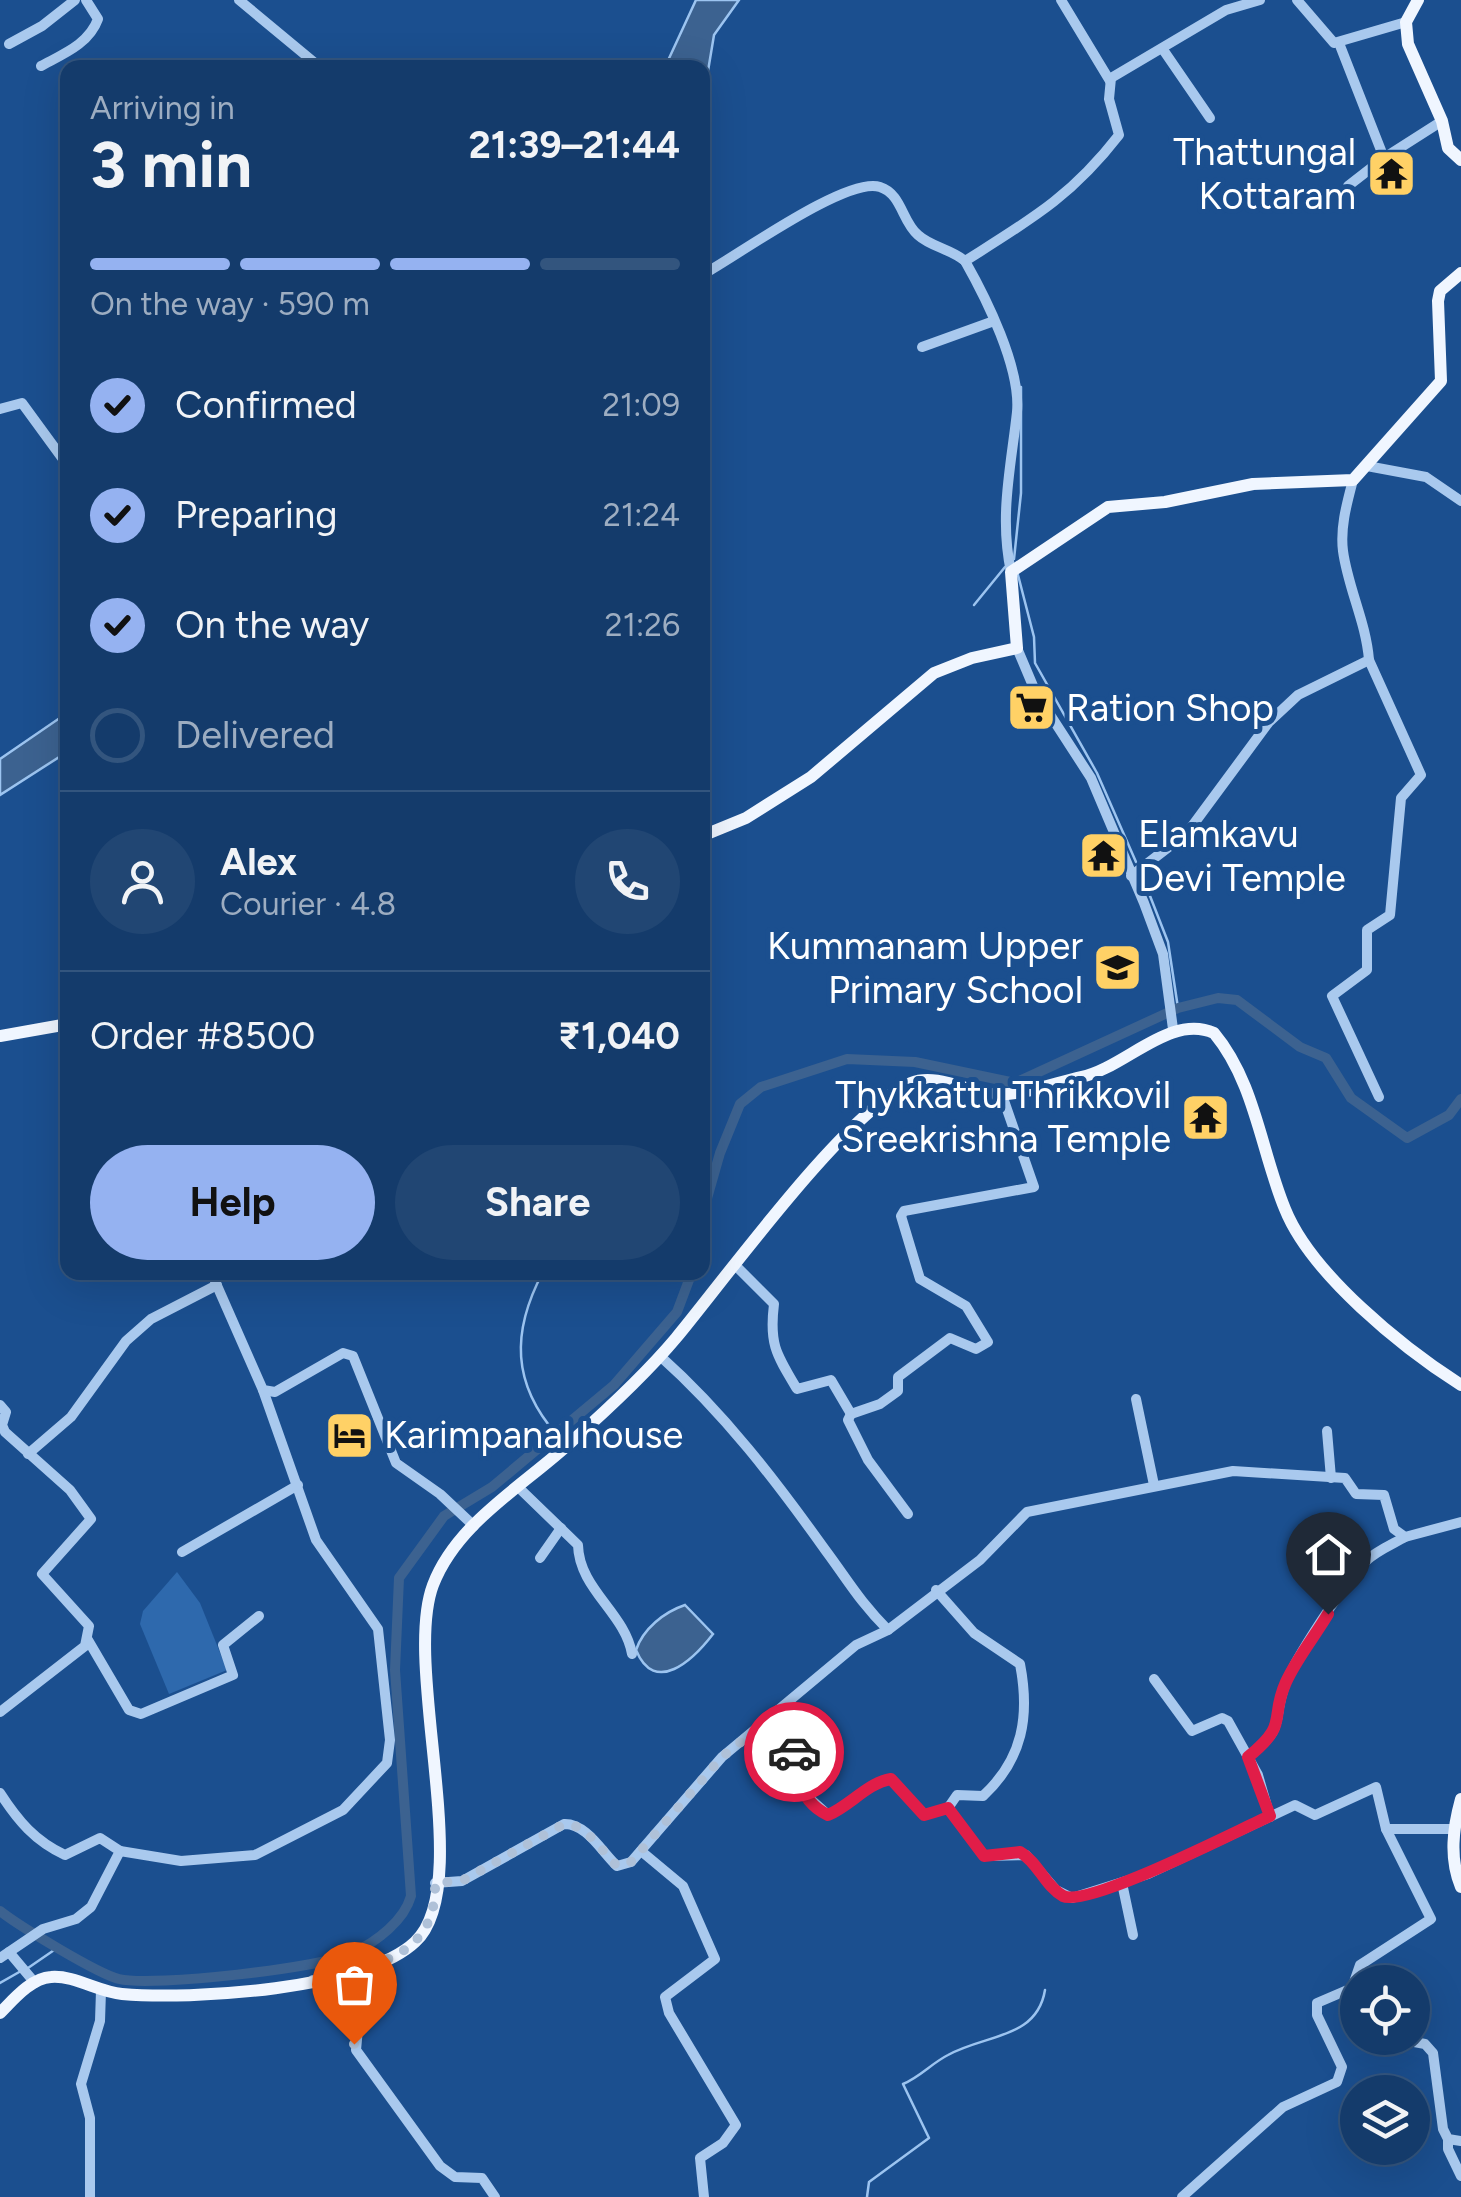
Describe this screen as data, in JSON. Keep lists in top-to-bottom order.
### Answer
{
  "places": {
    "temple": ["Thattungal Kottaram", "Elamkavu Devi Temple", "Thykkattu Thrikkovil Sreekrishna Temple"],
    "supermarket": ["Ration Shop"],
    "school or university": ["Kummanam Upper Primary School"],
    "hotel": ["Karimpanal house"]
  },
  "page": {
    "heading": ["3 min", "Arriving in", "21:39–21:44"],
    "panel": [
      "Alex",
      "Courier · 4.8",
      "Order #8500",
      "₹1,040"
    ],
    "bar": "On the way · 590 m",
    "list": [
      ["Confirmed", "21:09"],
      ["Preparing", "21:24"],
      ["On the way", "21:26"],
      "Delivered"
    ],
    "buttons": ["Help", "Share"]
  }
}
